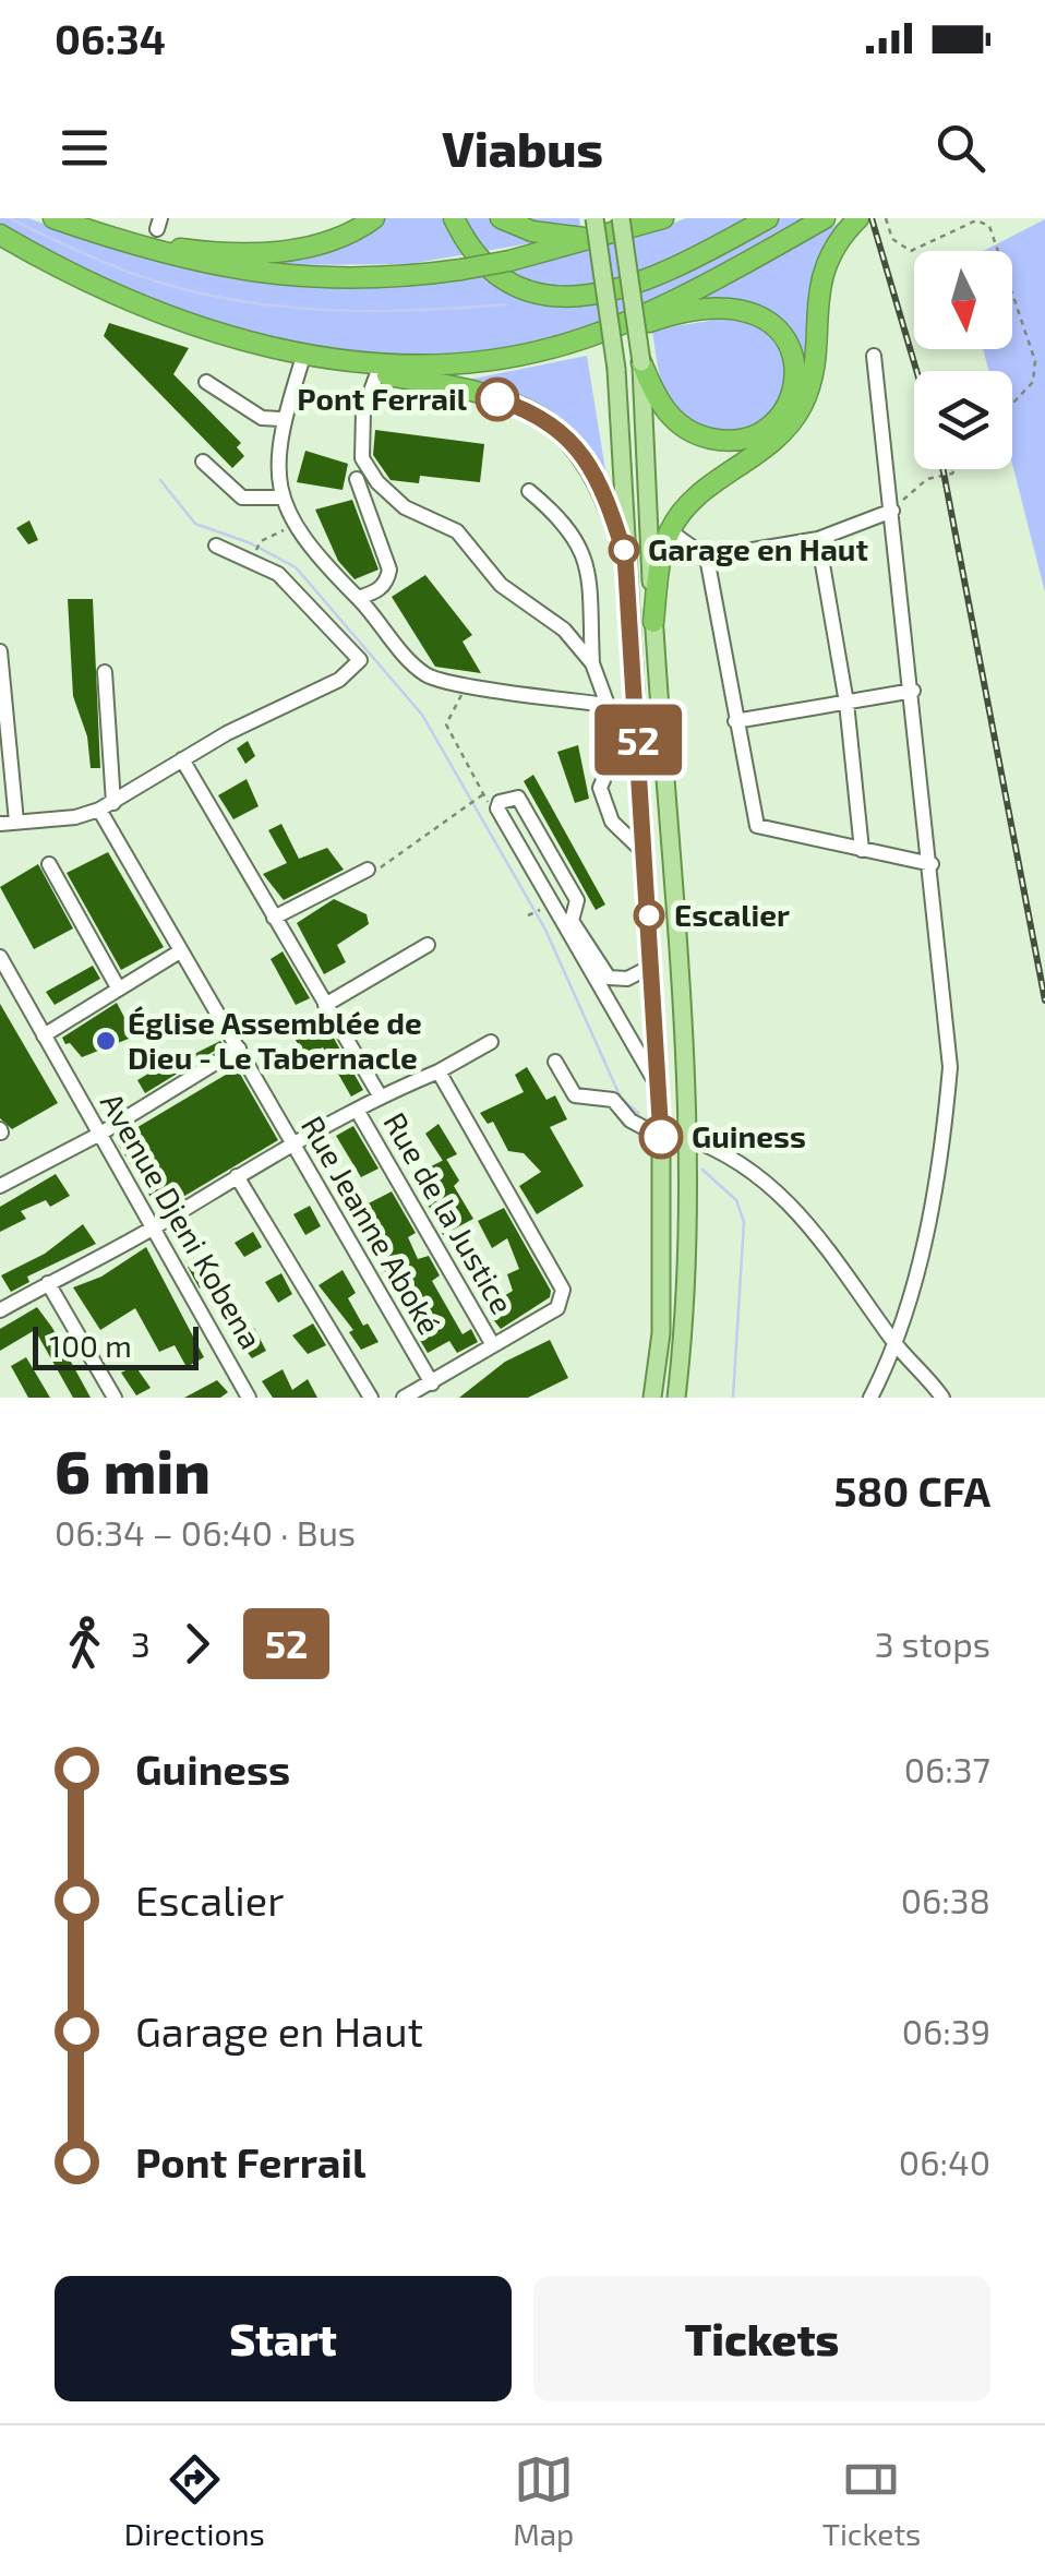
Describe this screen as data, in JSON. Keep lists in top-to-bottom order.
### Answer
{
  "streets": {
    "street": ["Rue de la Justice", "Avenue Djeni Kobena", "Rue Jeanne Aboké"]
  },
  "places": [
    "Pont Ferrail",
    "Garage en Haut",
    "Escalier",
    "Église Assemblée de Dieu - Le Tabernacle",
    "Guiness"
  ],
  "lines": ["bus line 52"],
  "scale_bar": "100 m",
  "north": "bottom",
  "page": {
    "status": "06:34",
    "header": "Viabus",
    "on_map": "52",
    "scale": "100 m",
    "heading": ["6 min", "06:34 – 06:40 · Bus", "580 CFA"],
    "legs": ["3", "52", "3 stops"],
    "list": [
      {
        "name": "Guiness",
        "value": "06:37"
      },
      {
        "name": "Escalier",
        "value": "06:38"
      },
      {
        "name": "Garage en Haut",
        "value": "06:39"
      },
      {
        "name": "Pont Ferrail",
        "value": "06:40"
      }
    ],
    "buttons": ["Start", "Tickets"],
    "tabs": ["Directions", "Map", "Tickets"]
  }
}
